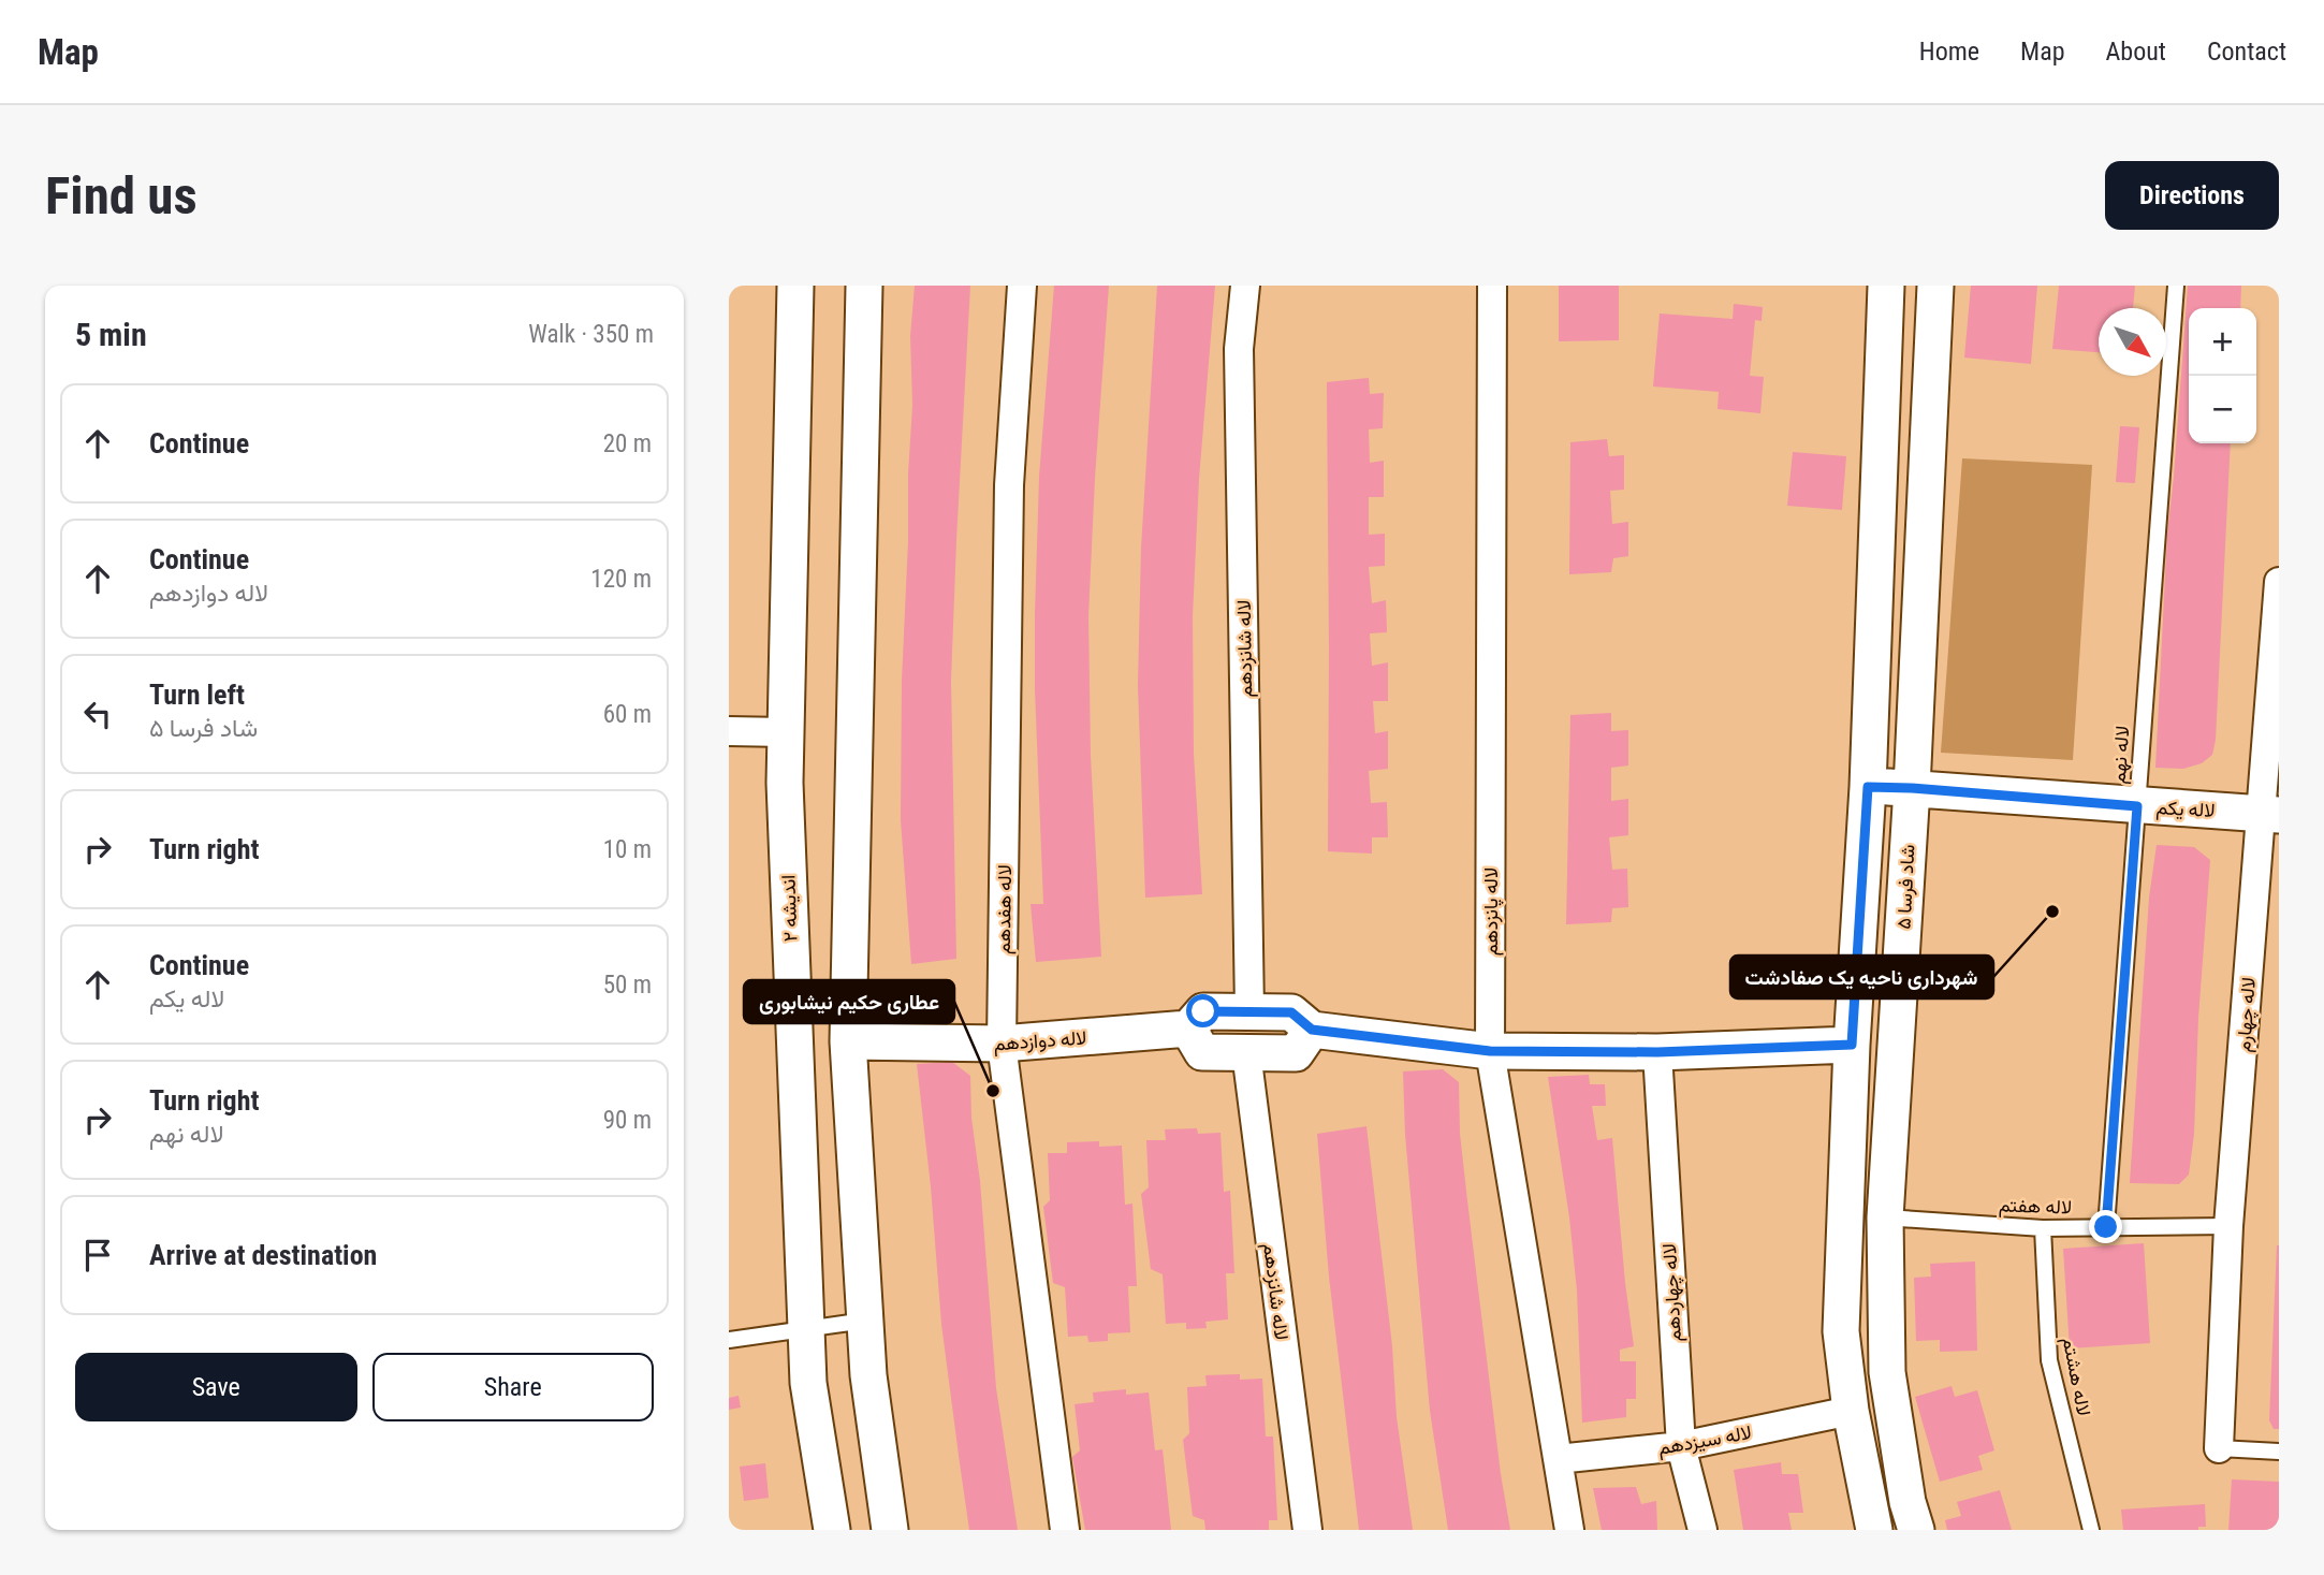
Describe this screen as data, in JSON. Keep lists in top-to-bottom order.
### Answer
{
  "streets": {
    "street": [
      "لاله شانزدهم",
      "لاله یکم",
      "شاد فرسا ۵",
      "اندیشه ۲",
      "لاله هفدهم",
      "لاله پانزدهم",
      "لاله چهارم",
      "لاله دوازدهم",
      "لاله چهاردهم",
      "لاله سیزدهم"
    ],
    "lane": ["لاله نهم", "لاله هفتم", "لاله هشتم"]
  },
  "crossings": [
    ["لاله نهم", "لاله یکم"],
    ["لاله نهم", "لاله هفتم"],
    ["لاله یکم", "شاد فرسا ۵"],
    ["لاله یکم", "لاله چهارم"],
    ["شاد فرسا ۵", "لاله هفتم"],
    ["لاله هفدهم", "لاله دوازدهم"],
    ["لاله پانزدهم", "لاله سیزدهم"],
    ["لاله چهارم", "لاله هفتم"],
    ["لاله هفتم", "لاله هشتم"],
    ["لاله چهاردهم", "لاله سیزدهم"]
  ],
  "places": ["شهرداری ناحیه یک صفادشت", "عطاری حکیم نیشابوری"],
  "north": "bottom right",
  "page": {
    "header": "Map",
    "nav": [
      "Home",
      "Map",
      "About",
      "Contact"
    ],
    "buttons": [
      "Directions",
      ["Save", "Share"]
    ],
    "title": "Find us",
    "heading": ["5 min", "Walk · 350 m"],
    "map_buttons": ["+", "−"],
    "list": [
      ["Continue", "20 m"],
      ["Continue", "لاله دوازدهم", "120 m"],
      ["Turn left", "شاد فرسا ۵", "60 m"],
      ["Turn right", "10 m"],
      ["Continue", "لاله یکم", "50 m"],
      ["Turn right", "لاله نهم", "90 m"],
      "Arrive at destination"
    ]
  }
}
